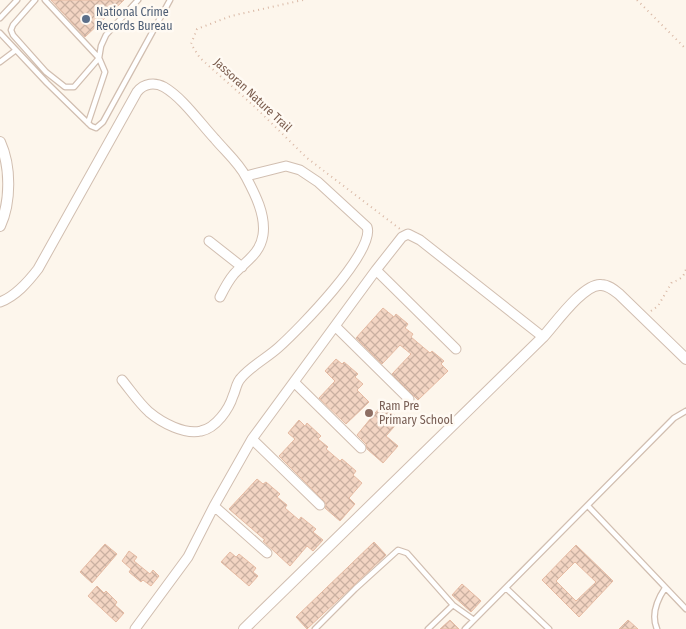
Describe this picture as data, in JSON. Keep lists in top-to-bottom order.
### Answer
{
  "streets": {
    "path": ["Jassoran Nature Trail"]
  },
  "places": ["National Crime Records Bureau", "Ram Pre Primary School"]
}
